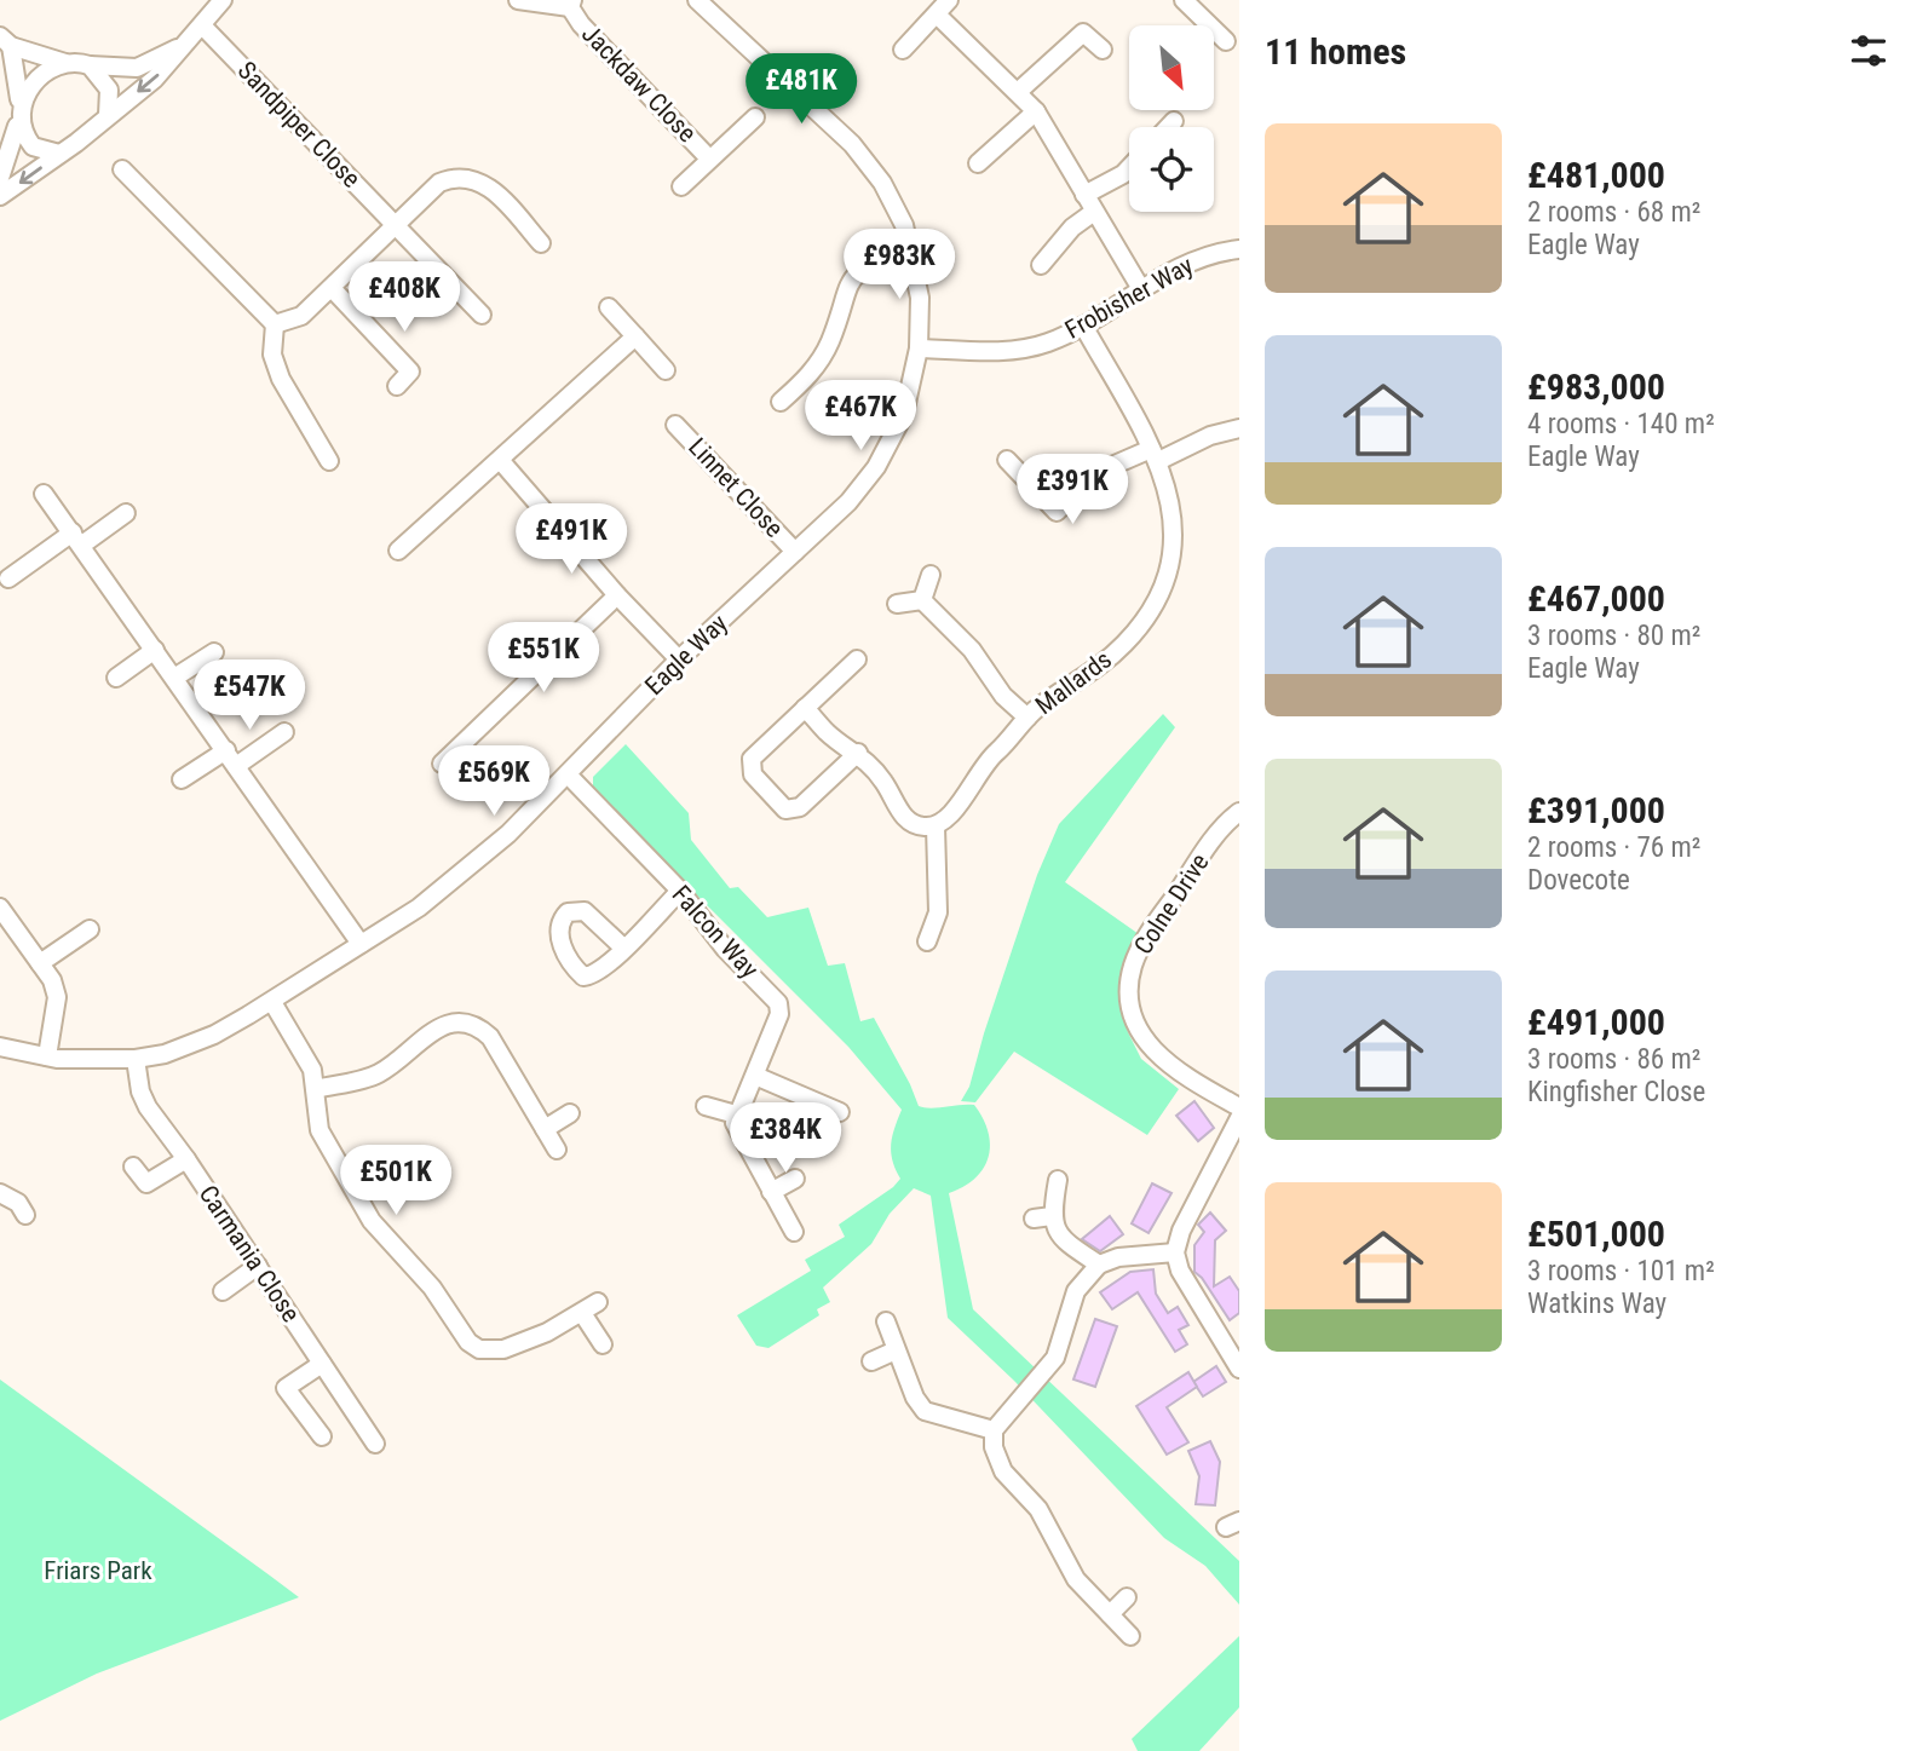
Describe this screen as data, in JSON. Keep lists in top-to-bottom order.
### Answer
{
  "streets": {
    "street": [
      "Jackdaw Close",
      "Sandpiper Close",
      "Frobisher Way",
      "Linnet Close",
      "Eagle Way",
      "Mallards",
      "Colne Drive",
      "Falcon Way",
      "Carmania Close"
    ]
  },
  "crossings": [
    ["Frobisher Way", "Eagle Way"],
    ["Frobisher Way", "Mallards"],
    ["Linnet Close", "Eagle Way"],
    ["Eagle Way", "Falcon Way"],
    ["Eagle Way", "Carmania Close"]
  ],
  "parks": ["Friars Park"],
  "north": "bottom right",
  "page": {
    "heading": "11 homes",
    "price": [
      "£481K",
      "£983K",
      "£408K",
      "£467K",
      "£391K",
      "£491K",
      "£551K",
      "£547K",
      "£569K",
      "£384K",
      "£501K"
    ],
    "list": [
      {
        "name": "£481,000",
        "note": "2 rooms · 68 m² · Eagle Way"
      },
      {
        "name": "£983,000",
        "note": "4 rooms · 140 m² · Eagle Way"
      },
      {
        "name": "£467,000",
        "note": "3 rooms · 80 m² · Eagle Way"
      },
      {
        "name": "£391,000",
        "note": "2 rooms · 76 m² · Dovecote"
      },
      {
        "name": "£491,000",
        "note": "3 rooms · 86 m² · Kingfisher Close"
      },
      {
        "name": "£501,000",
        "note": "3 rooms · 101 m² · Watkins Way"
      }
    ]
  }
}
